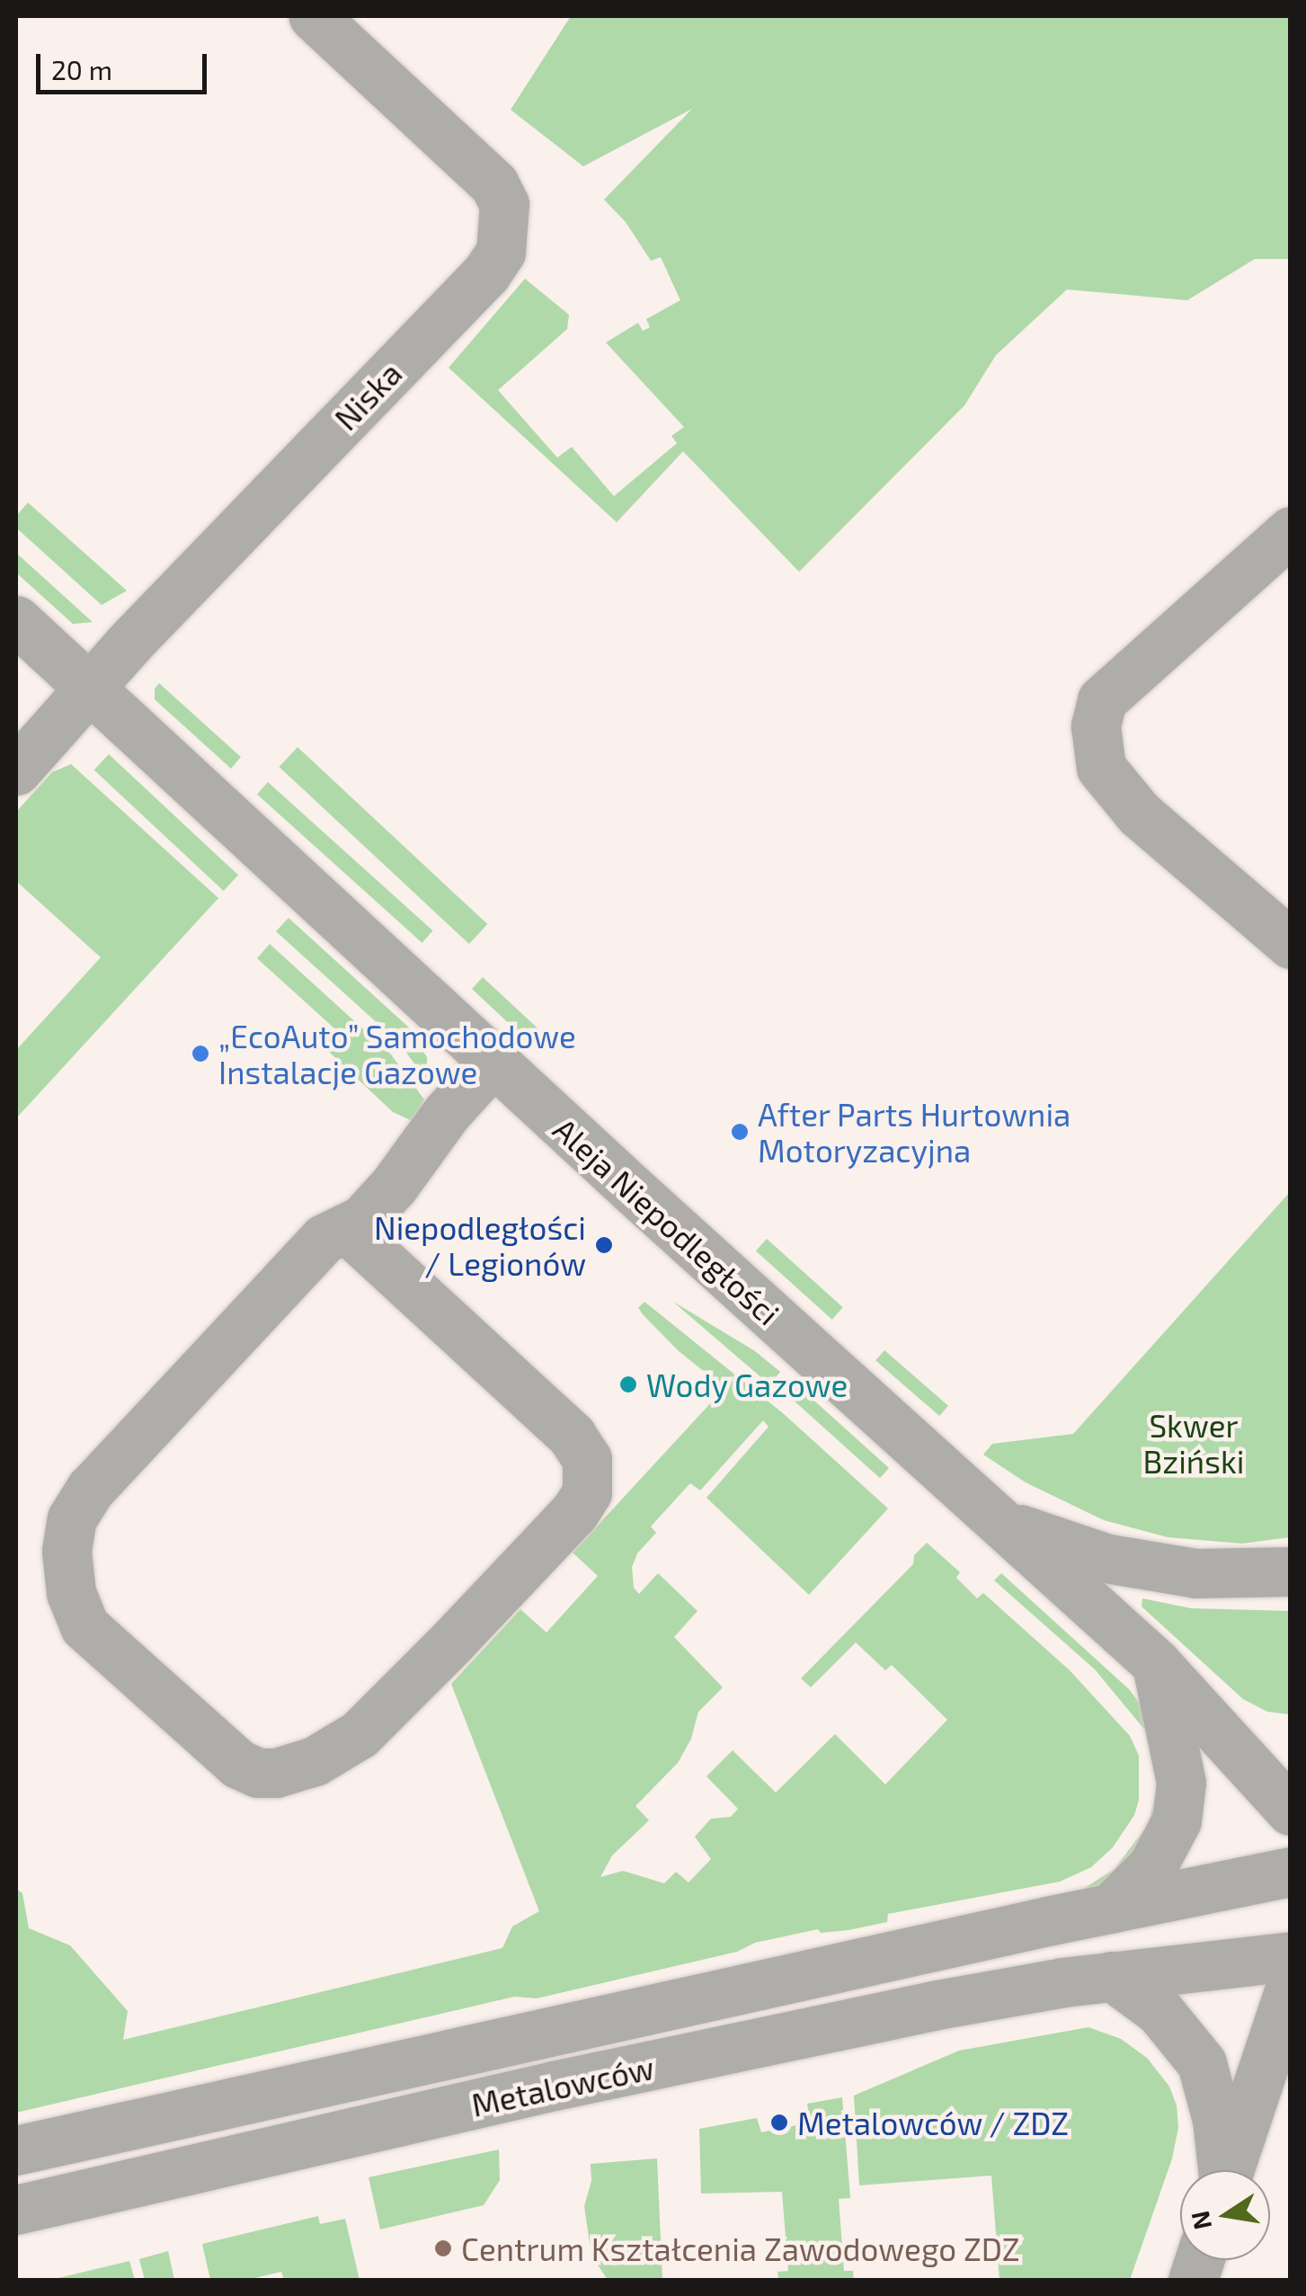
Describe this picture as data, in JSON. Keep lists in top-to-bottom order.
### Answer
{
  "streets": {
    "street": ["Niska", "Aleja Niepodległości", "Metalowców"]
  },
  "crossings": [
    ["Niska", "Aleja Niepodległości"]
  ],
  "parks": ["Skwer Bziński"],
  "places": [
    "„EcoAuto” Samochodowe Instalacje Gazowe",
    "After Parts Hurtownia Motoryzacyjna",
    "Niepodległości / Legionów",
    "Wody Gazowe",
    "Metalowców / ZDZ",
    "Centrum Kształcenia Zawodowego ZDZ"
  ],
  "scale_bar": "20 m",
  "north": "left"
}
